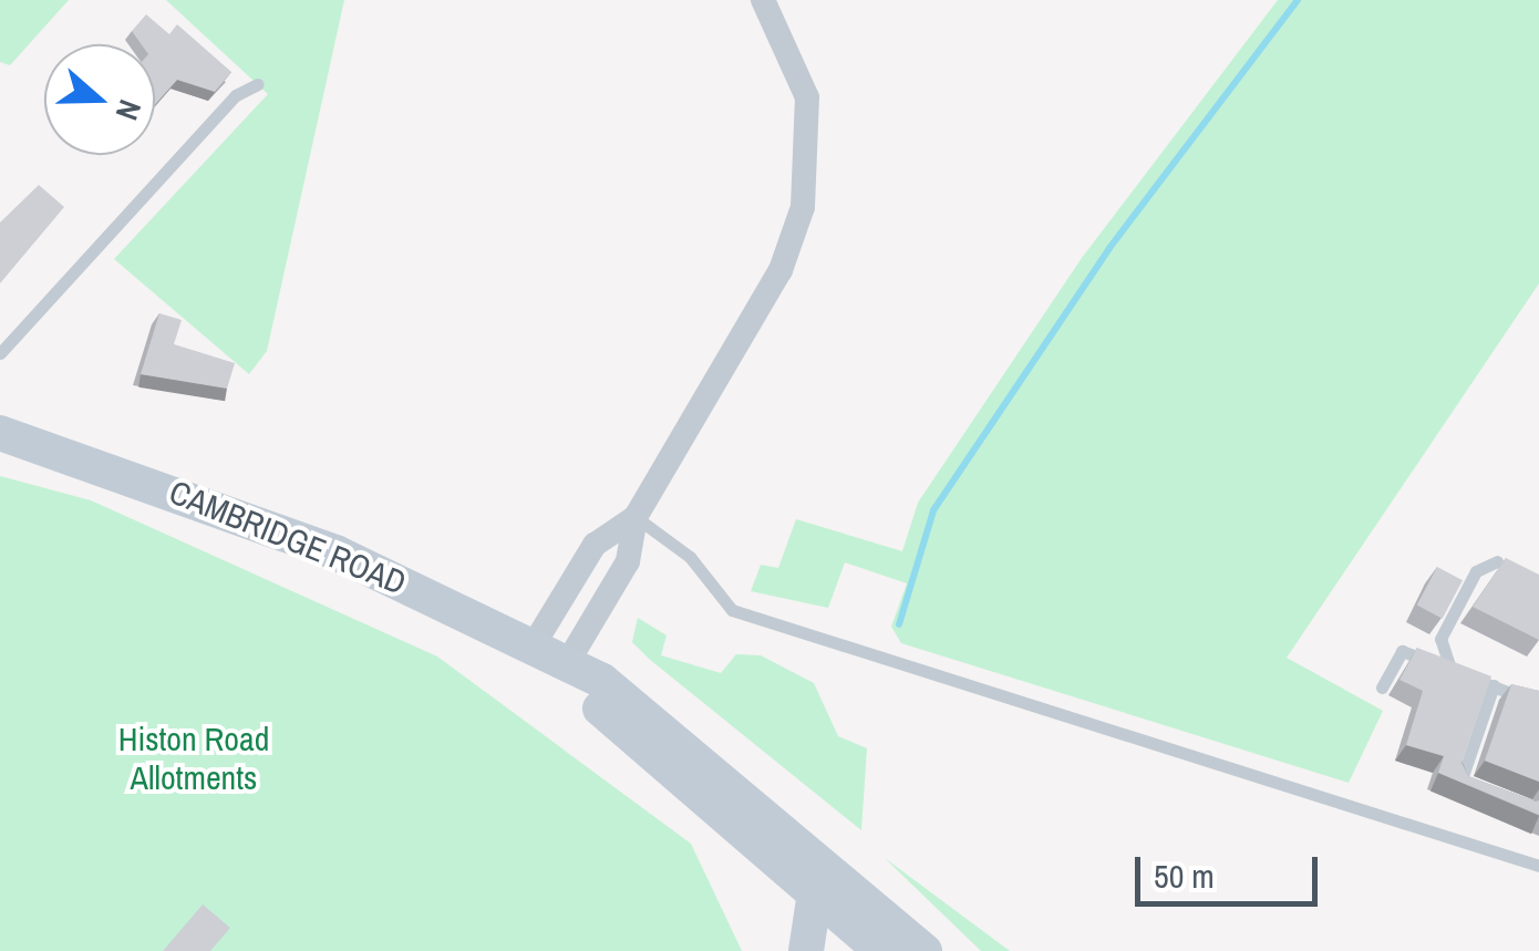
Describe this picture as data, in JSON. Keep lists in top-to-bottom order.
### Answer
{
  "streets": {
    "main road": ["CAMBRIDGE ROAD"]
  },
  "parks": ["Histon Road Allotments"],
  "scale_bar": "50 m",
  "north": "right"
}
